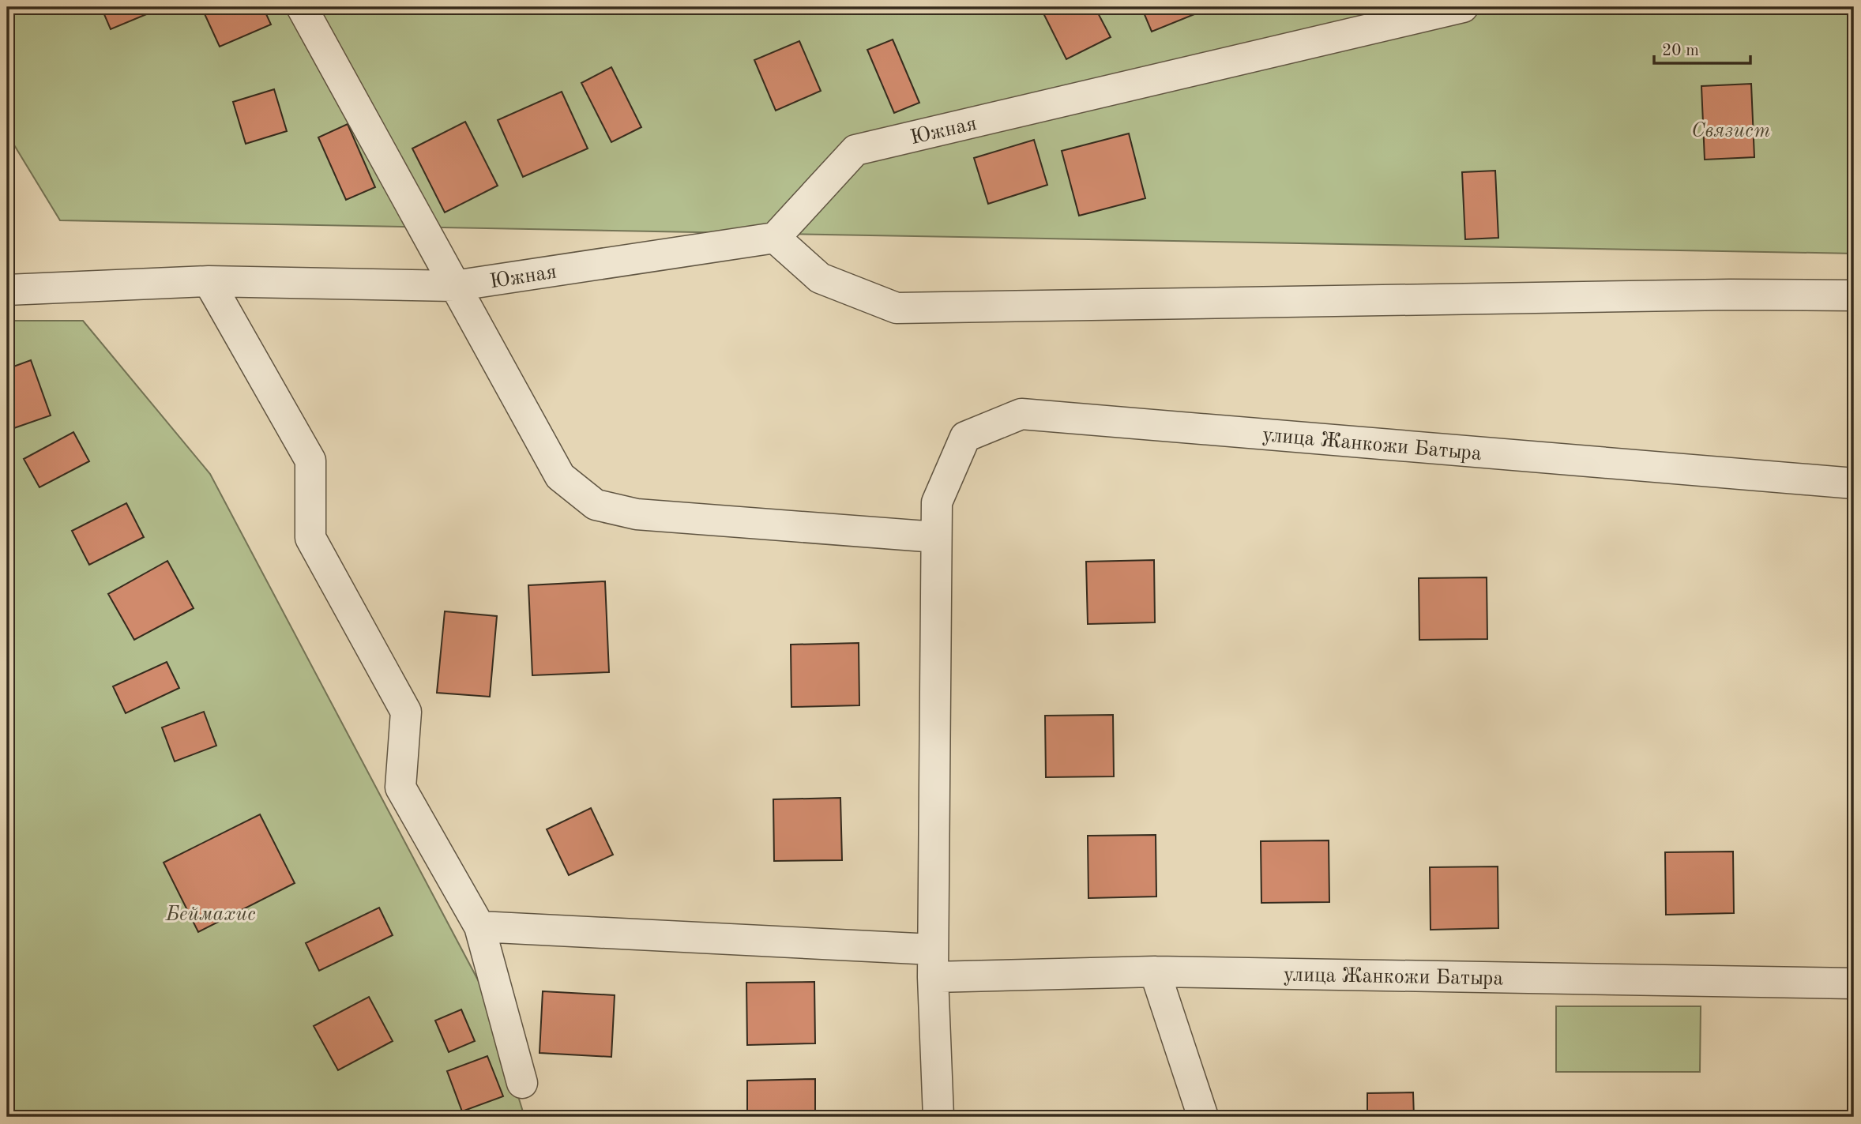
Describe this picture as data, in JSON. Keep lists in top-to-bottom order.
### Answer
{
  "streets": {
    "street": ["Южная", "улица Жанкожи Батыра"]
  },
  "parks": ["Связист", "Беймахис"],
  "scale_bar": "20 m"
}
